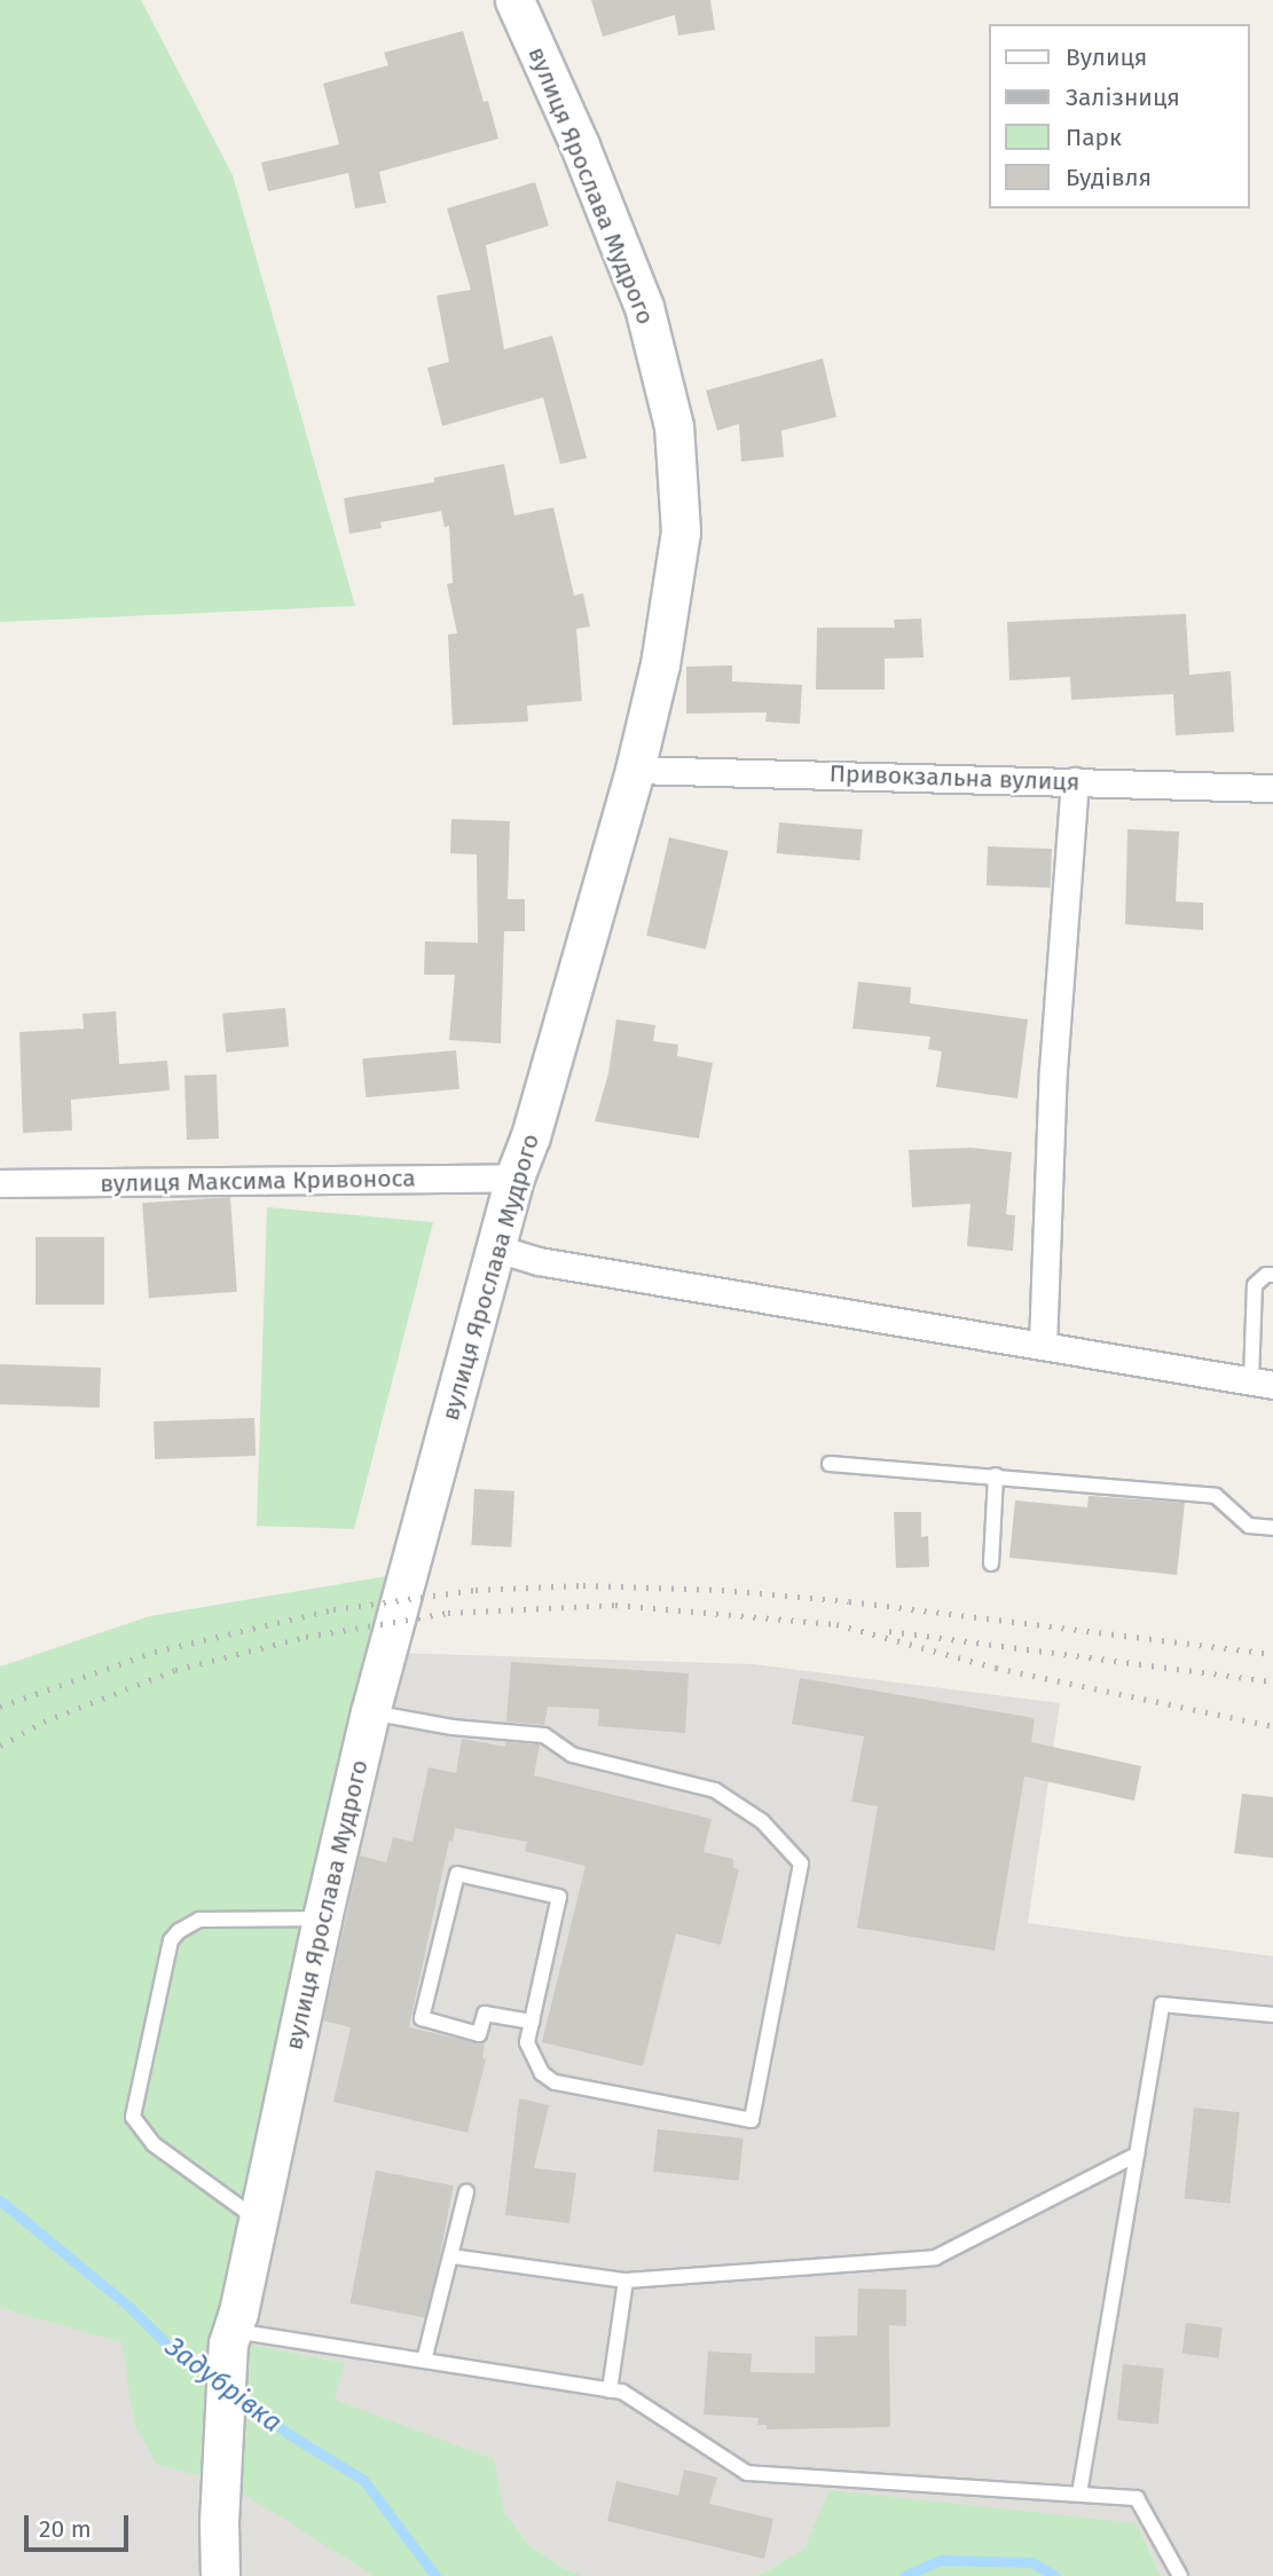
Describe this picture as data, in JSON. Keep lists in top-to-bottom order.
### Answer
{
  "streets": {
    "main road": ["вулиця Ярослава Мудрого"],
    "street": ["Привокзальна вулиця", "вулиця Максима Кривоноса"]
  },
  "crossings": [
    ["вулиця Ярослава Мудрого", "Привокзальна вулиця"],
    ["вулиця Ярослава Мудрого", "вулиця Максима Кривоноса"]
  ],
  "water": ["Задубрівка"],
  "legend": [
    "Вулиця",
    "Залізниця",
    "Парк",
    "Будівля"
  ],
  "scale_bar": "20 m"
}
